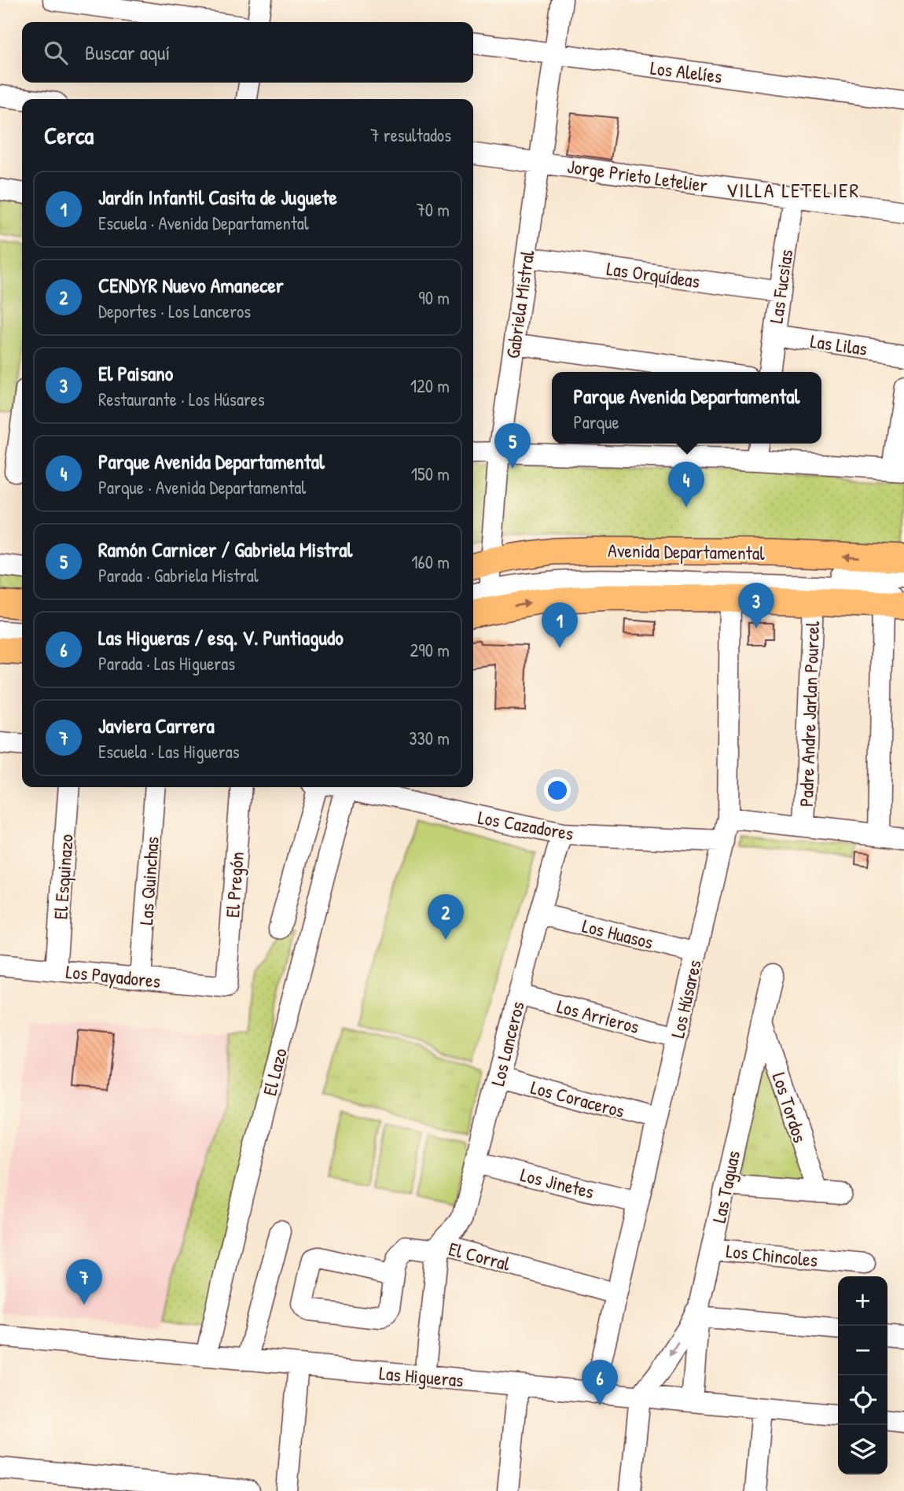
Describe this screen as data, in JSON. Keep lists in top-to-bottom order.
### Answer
{
  "streets": {
    "main road": ["Avenida Departamental"],
    "street": [
      "Los Alelíes",
      "Jorge Prieto Letelier",
      "Las Orquídeas",
      "Las Fucsias",
      "Gabriela Mistral",
      "Las Lilas",
      "Padre Andre Jarlan Pourcel",
      "Los Cazadores",
      "El Esquinazo",
      "Las Quinchas",
      "El Pregón",
      "Los Huasos",
      "Los Payadores",
      "Los Húsares",
      "Los Arrieros",
      "Los Lanceros",
      "El Lazo",
      "Los Coraceros",
      "Los Tordos",
      "Los Jinetes",
      "Las Taguas",
      "Los Chincoles",
      "El Corral",
      "Las Higueras"
    ]
  },
  "crossings": [
    ["Los Alelíes", "Gabriela Mistral"],
    ["Jorge Prieto Letelier", "Las Fucsias"],
    ["Jorge Prieto Letelier", "Gabriela Mistral"],
    ["Las Orquídeas", "Las Fucsias"],
    ["Las Orquídeas", "Gabriela Mistral"],
    ["Las Fucsias", "Las Lilas"],
    ["Gabriela Mistral", "Avenida Departamental"],
    ["Los Cazadores", "Los Húsares"],
    ["Los Cazadores", "Los Lanceros"],
    ["El Esquinazo", "Los Payadores"],
    ["Las Quinchas", "Los Payadores"],
    ["El Pregón", "Los Payadores"],
    ["Los Huasos", "Los Húsares"],
    ["Los Huasos", "Los Lanceros"],
    ["Los Húsares", "Los Arrieros"],
    ["Los Húsares", "Los Coraceros"],
    ["Los Húsares", "Los Jinetes"],
    ["Los Húsares", "El Corral"],
    ["Los Húsares", "Las Higueras"],
    ["Los Arrieros", "Los Lanceros"],
    ["Los Lanceros", "Los Coraceros"],
    ["Los Lanceros", "Los Jinetes"],
    ["Los Lanceros", "El Corral"],
    ["El Lazo", "Las Higueras"],
    ["Los Tordos", "Las Taguas"],
    ["Las Taguas", "Los Chincoles"],
    ["Las Taguas", "Las Higueras"],
    ["El Corral", "Las Higueras"]
  ],
  "districts": ["VILLA LETELIER"],
  "page": {
    "search": "Buscar aquí",
    "heading": ["Cerca", "7 resultados"],
    "list": [
      {
        "mark": "1",
        "name": "Jardín Infantil Casita de Juguete",
        "note": "Escuela · Avenida Departamental",
        "value": "70 m"
      },
      {
        "mark": "2",
        "name": "CENDYR Nuevo Amanecer",
        "note": "Deportes · Los Lanceros",
        "value": "90 m"
      },
      {
        "mark": "3",
        "name": "El Paisano",
        "note": "Restaurante · Los Húsares",
        "value": "120 m"
      },
      {
        "mark": "4",
        "name": "Parque Avenida Departamental",
        "note": "Parque · Avenida Departamental",
        "value": "150 m"
      },
      {
        "mark": "5",
        "name": "Ramón Carnicer / Gabriela Mistral",
        "note": "Parada · Gabriela Mistral",
        "value": "160 m"
      },
      {
        "mark": "6",
        "name": "Las Higueras / esq. V. Puntiagudo",
        "note": "Parada · Las Higueras",
        "value": "290 m"
      },
      {
        "mark": "7",
        "name": "Javiera Carrera",
        "note": "Escuela · Las Higueras",
        "value": "330 m"
      }
    ],
    "popup": ["Parque Avenida Departamental", "Parque"],
    "pins": [
      "5",
      "4",
      "3",
      "1",
      "2",
      "7",
      "6"
    ],
    "map_buttons": ["+", "−"]
  }
}
